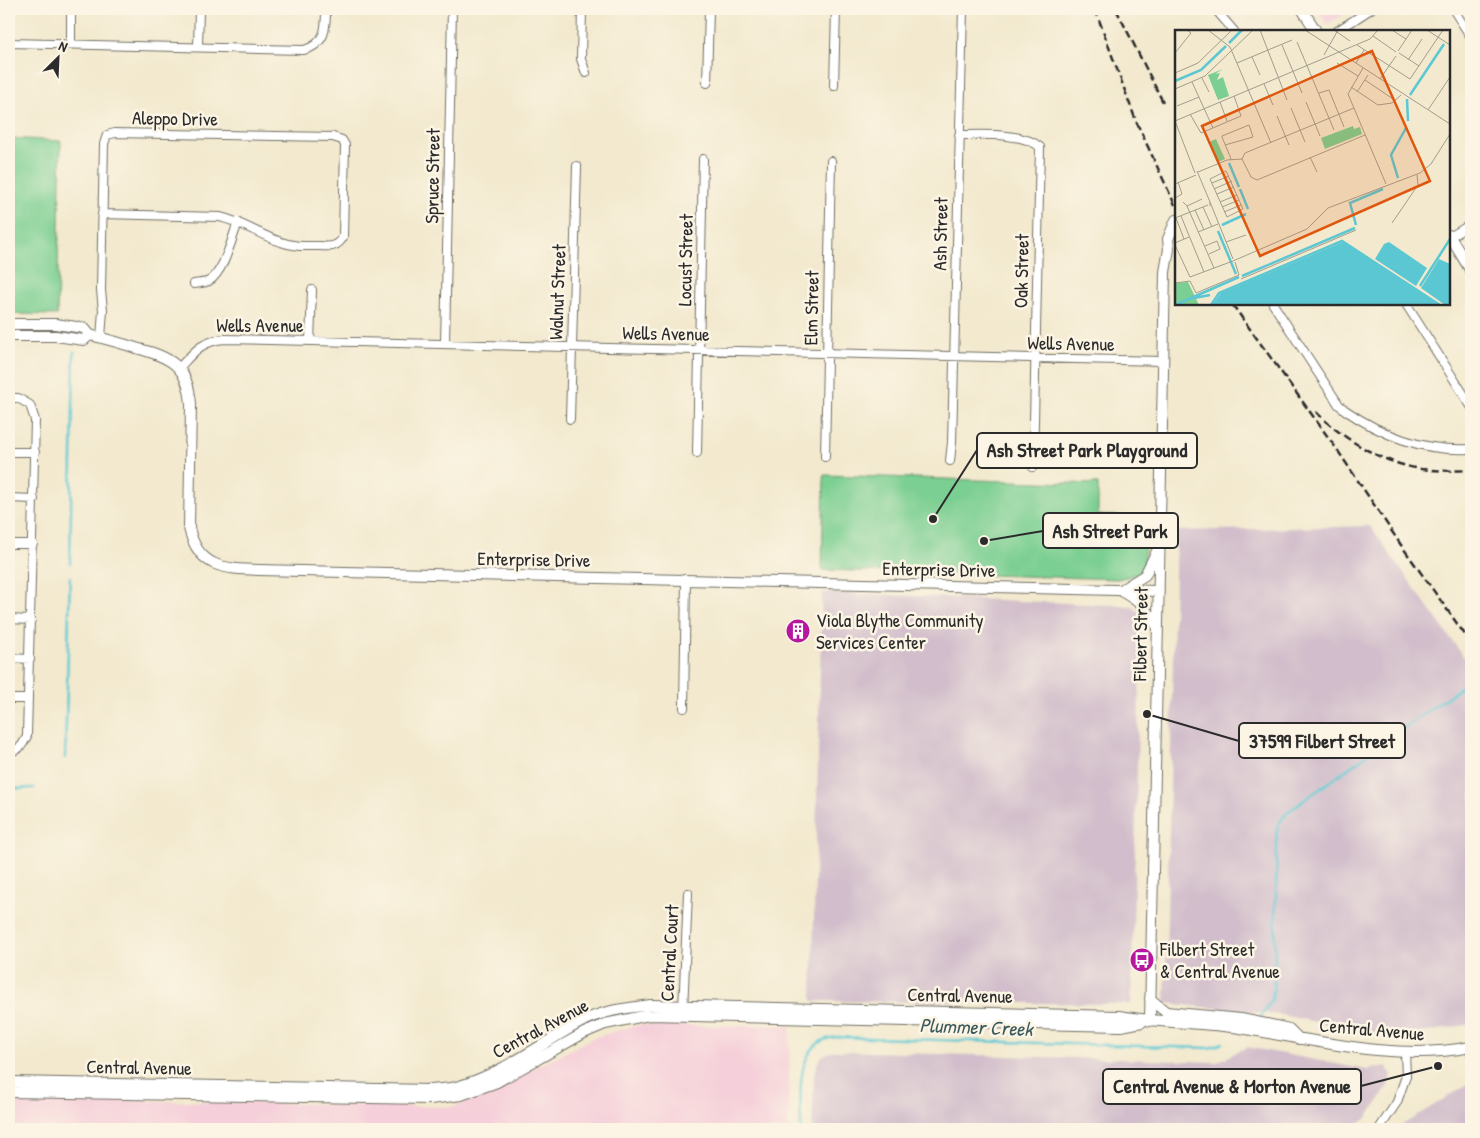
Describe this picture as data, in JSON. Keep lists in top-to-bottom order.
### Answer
{
  "streets": {
    "street": [
      "Aleppo Drive",
      "Spruce Street",
      "Ash Street",
      "Locust Street",
      "Oak Street",
      "Walnut Street",
      "Elm Street",
      "Wells Avenue",
      "Enterprise Drive",
      "Filbert Street",
      "Central Court",
      "Central Avenue"
    ]
  },
  "crossings": [
    ["Spruce Street", "Wells Avenue"],
    ["Ash Street", "Oak Street"],
    ["Ash Street", "Wells Avenue"],
    ["Locust Street", "Wells Avenue"],
    ["Oak Street", "Wells Avenue"],
    ["Walnut Street", "Wells Avenue"],
    ["Elm Street", "Wells Avenue"],
    ["Wells Avenue", "Enterprise Drive"],
    ["Wells Avenue", "Filbert Street"],
    ["Enterprise Drive", "Filbert Street"],
    ["Filbert Street", "Central Avenue"],
    ["Central Court", "Central Avenue"]
  ],
  "water": ["Plummer Creek"],
  "places": {
    "other": [
      "Ash Street Park Playground",
      "Ash Street Park",
      "37599 Filbert Street",
      "Central Avenue & Morton Avenue"
    ],
    "building": ["Viola Blythe Community Services Center"],
    "bus stop": ["Filbert Street & Central Avenue"]
  },
  "north": "top right"
}
